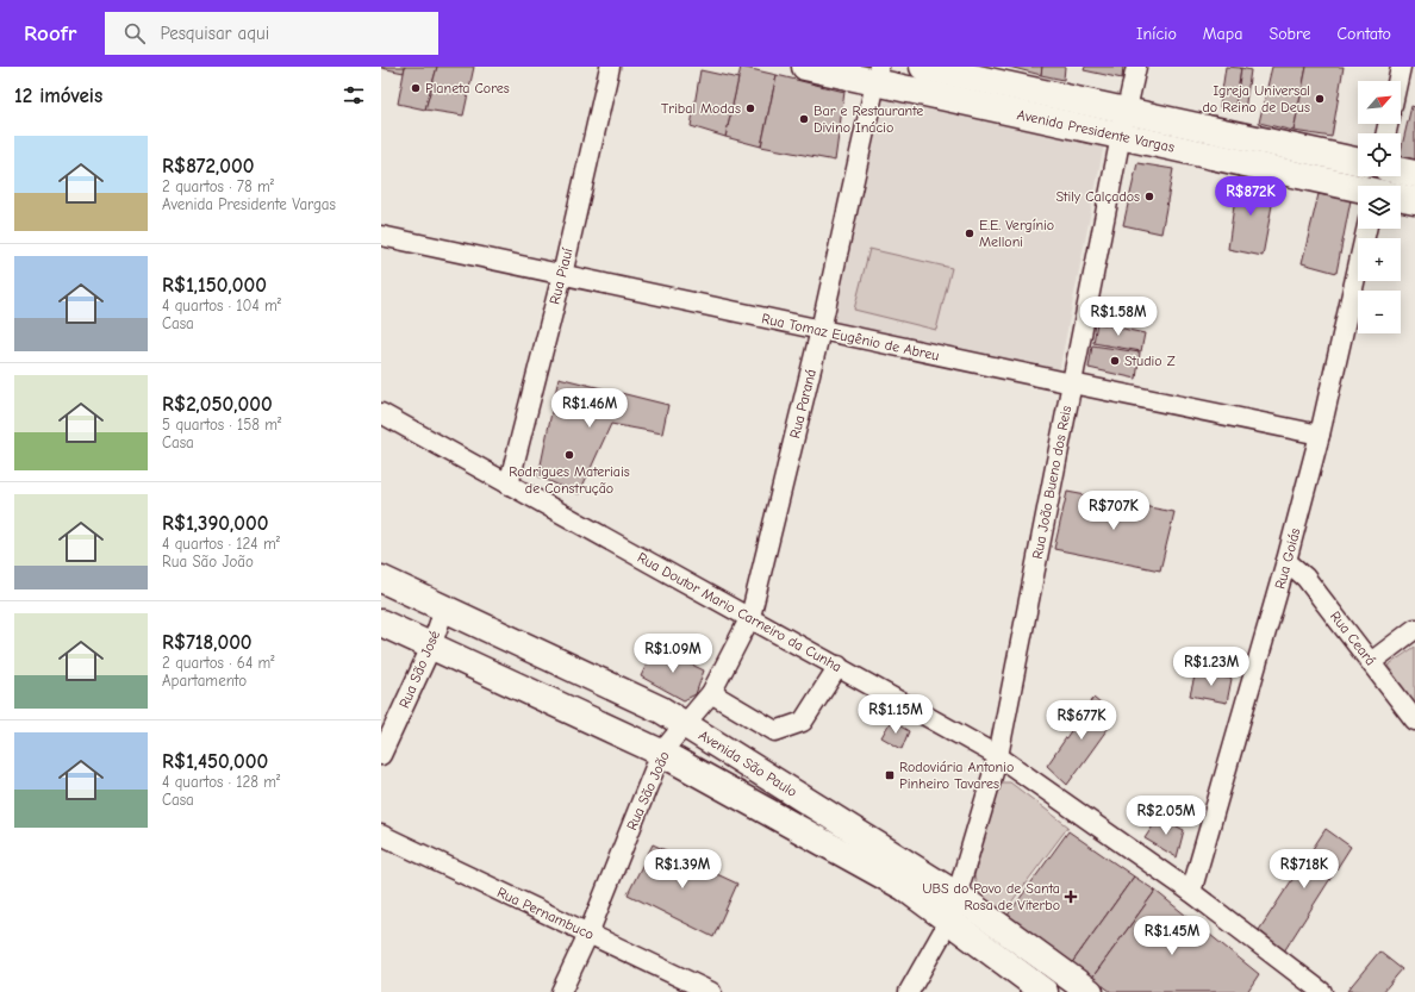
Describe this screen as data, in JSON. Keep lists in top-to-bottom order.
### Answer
{
  "streets": {
    "main road": ["Avenida Presidente Vargas", "Avenida São Paulo"],
    "street": [
      "Rua Piauí",
      "Rua Tomaz Eugênio de Abreu",
      "Rua Paraná",
      "Rua João Bueno dos Reis",
      "Rua Goiás",
      "Rua Doutor Mario Carneiro da Cunha",
      "Rua Ceará",
      "Rua São José",
      "Rua São João",
      "Rua Pernambuco"
    ]
  },
  "crossings": [
    ["Avenida Presidente Vargas", "Rua Paraná"],
    ["Avenida Presidente Vargas", "Rua João Bueno dos Reis"],
    ["Rua Piauí", "Rua Tomaz Eugênio de Abreu"],
    ["Rua Piauí", "Rua Doutor Mario Carneiro da Cunha"],
    ["Rua Tomaz Eugênio de Abreu", "Rua Paraná"],
    ["Rua Tomaz Eugênio de Abreu", "Rua João Bueno dos Reis"],
    ["Rua Tomaz Eugênio de Abreu", "Rua Goiás"],
    ["Rua Paraná", "Rua Doutor Mario Carneiro da Cunha"],
    ["Rua Paraná", "Avenida São Paulo"],
    ["Rua Paraná", "Rua São João"],
    ["Rua João Bueno dos Reis", "Rua Doutor Mario Carneiro da Cunha"],
    ["Rua João Bueno dos Reis", "Avenida São Paulo"],
    ["Rua Goiás", "Rua Doutor Mario Carneiro da Cunha"],
    ["Rua Goiás", "Rua Ceará"],
    ["Rua São José", "Avenida São Paulo"],
    ["Avenida São Paulo", "Rua São João"],
    ["Rua São João", "Rua Pernambuco"]
  ],
  "places": {
    "other": [
      "Planeta Cores",
      "Igreja Universal do Reino de Deus",
      "Tribal Modas",
      "Bar e Restaurante Divino Inácio",
      "Stily Calçados",
      "E.E. Vergínio Melloni",
      "Studio Z",
      "Rodrigues Materiais de Construção"
    ],
    "transit": ["Rodoviária Antonio Pinheiro Tavares"],
    "health": ["UBS do Povo de Santa Rosa de Viterbo"]
  },
  "north": "top right",
  "page": {
    "header": "Roofr",
    "search": "Pesquisar aqui",
    "nav": [
      "Início",
      "Mapa",
      "Sobre",
      "Contato"
    ],
    "heading": "12 imóveis",
    "map_buttons": ["+", "−"],
    "list": [
      {
        "name": "R$872,000",
        "note": "2 quartos · 78 m² · Avenida Presidente Vargas"
      },
      {
        "name": "R$1,150,000",
        "note": "4 quartos · 104 m² · Casa"
      },
      {
        "name": "R$2,050,000",
        "note": "5 quartos · 158 m² · Casa"
      },
      {
        "name": "R$1,390,000",
        "note": "4 quartos · 124 m² · Rua São João"
      },
      {
        "name": "R$718,000",
        "note": "2 quartos · 64 m² · Apartamento"
      },
      {
        "name": "R$1,450,000",
        "note": "4 quartos · 128 m² · Casa"
      }
    ],
    "price": [
      "R$872K",
      "R$1.58M",
      "R$1.46M",
      "R$707K",
      "R$1.09M",
      "R$1.23M",
      "R$1.15M",
      "R$677K",
      "R$2.05M",
      "R$1.39M",
      "R$718K",
      "R$1.45M"
    ]
  }
}
